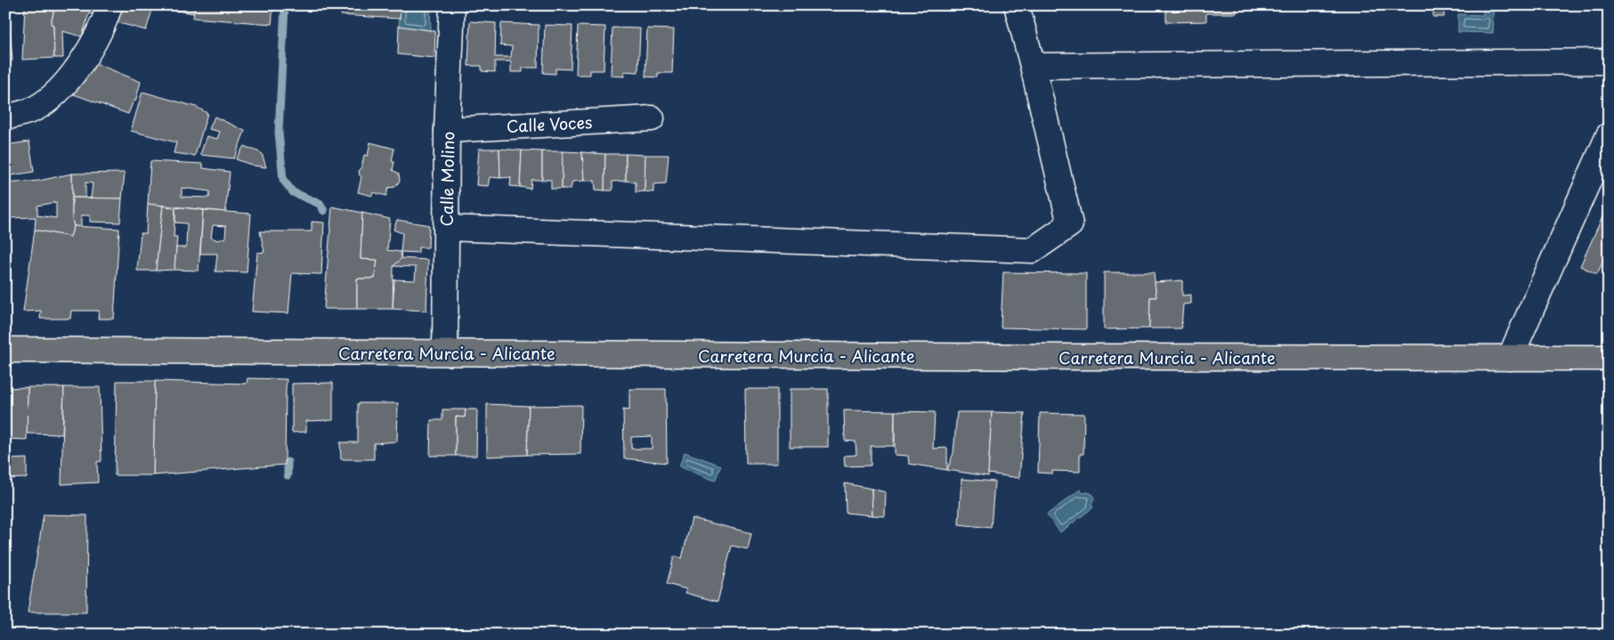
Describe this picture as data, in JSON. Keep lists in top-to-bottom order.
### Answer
{
  "streets": {
    "highway": ["Carretera Murcia - Alicante"],
    "street": ["Calle Voces", "Calle Molino"]
  },
  "crossings": [
    ["Calle Voces", "Calle Molino"],
    ["Calle Molino", "Carretera Murcia - Alicante"]
  ]
}
